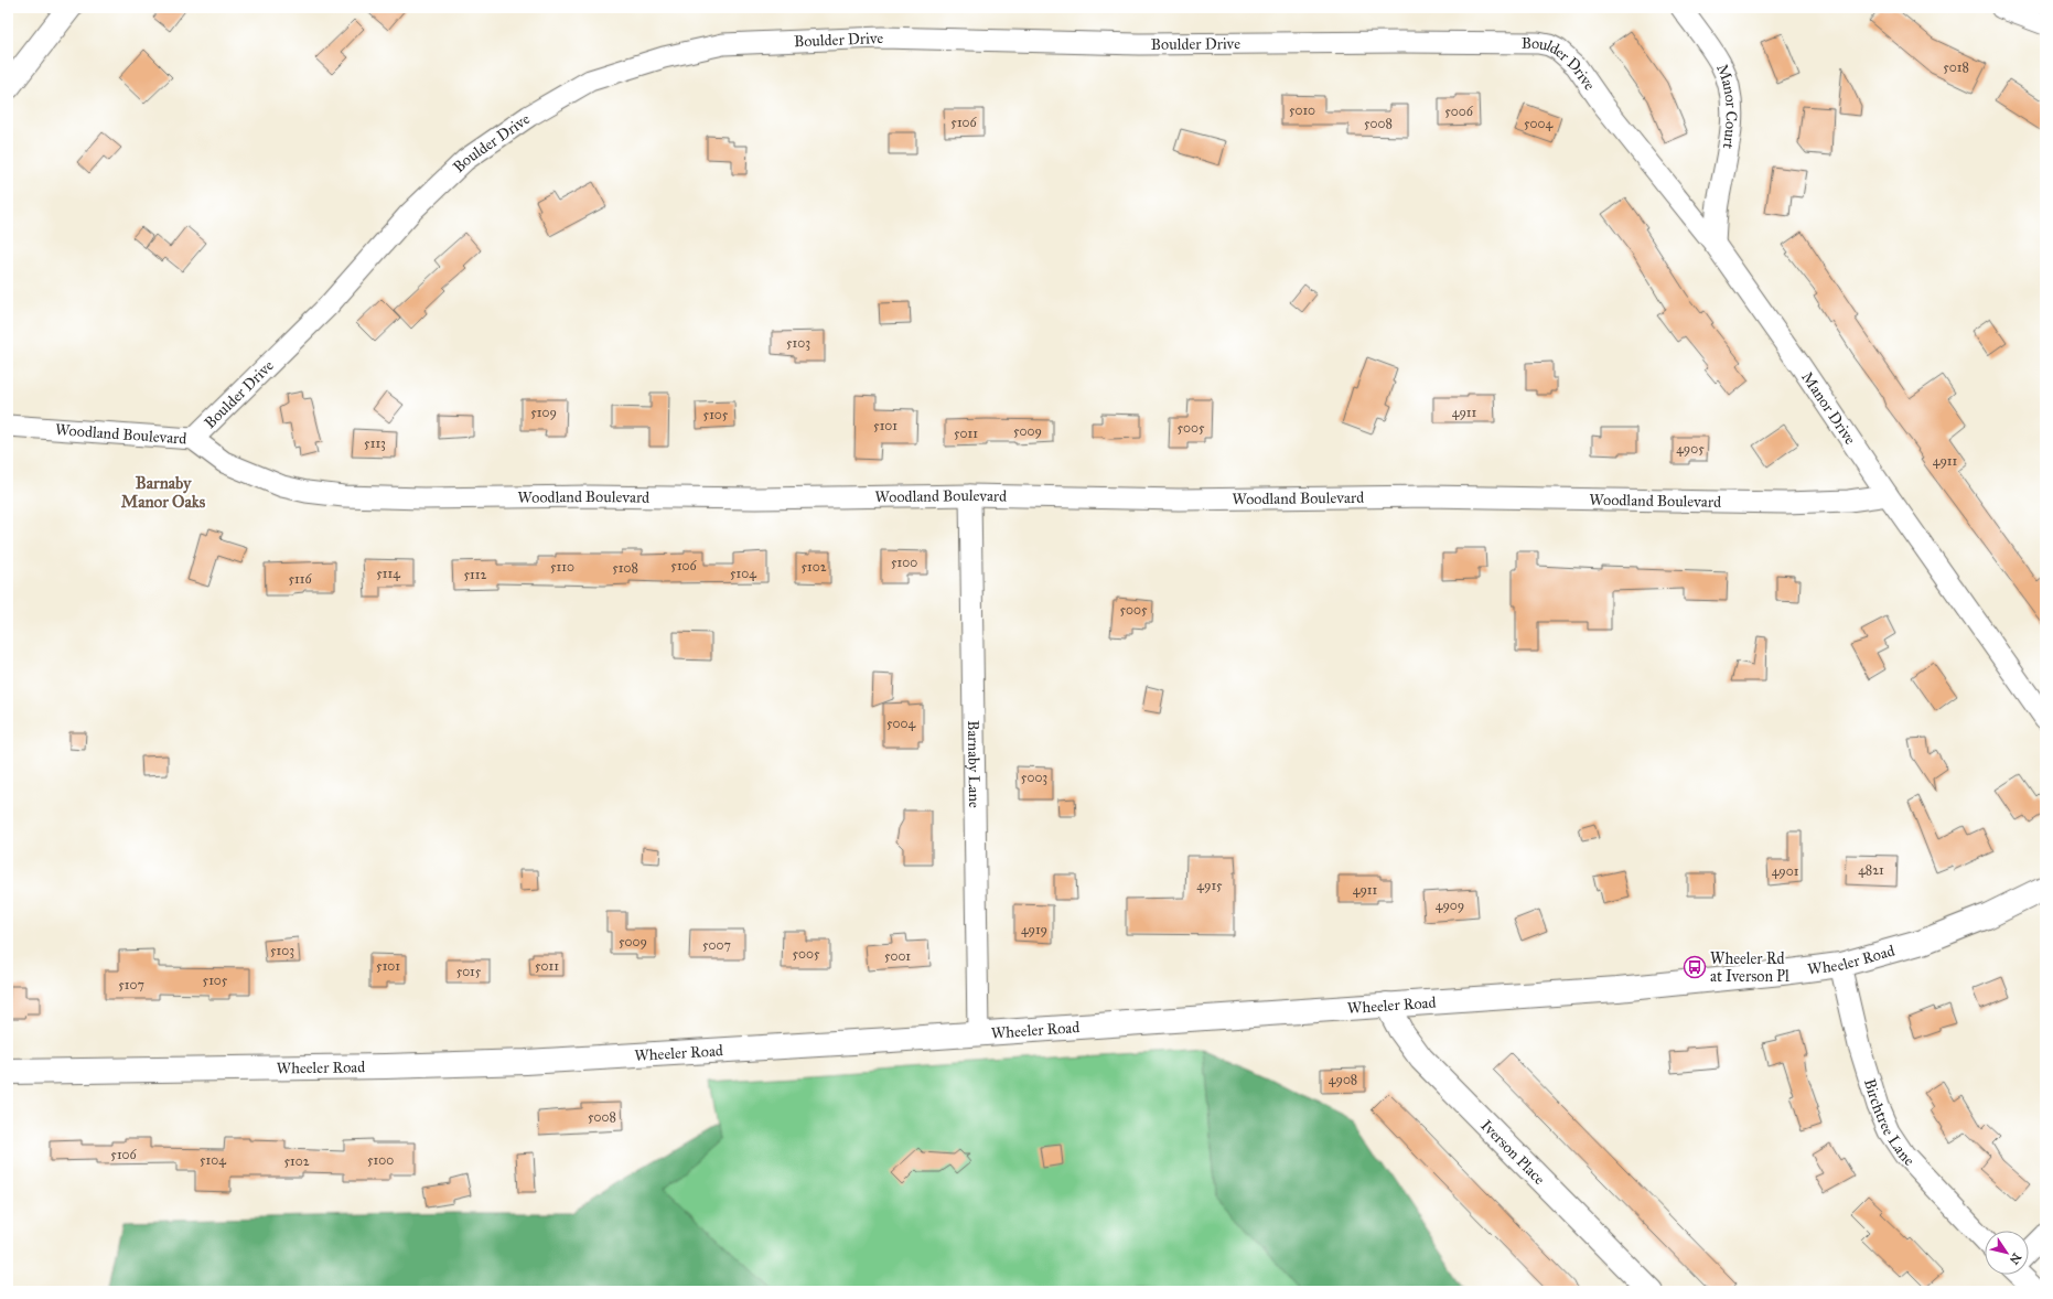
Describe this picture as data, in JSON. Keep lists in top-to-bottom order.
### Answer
{
  "streets": {
    "main road": ["Wheeler Road", "Iverson Place"],
    "street": [
      "Boulder Drive",
      "Manor Court",
      "Manor Drive",
      "Woodland Boulevard",
      "Barnaby Lane",
      "Birchtree Lane"
    ]
  },
  "crossings": [
    ["Boulder Drive", "Manor Drive"],
    ["Boulder Drive", "Woodland Boulevard"],
    ["Manor Court", "Manor Drive"],
    ["Manor Drive", "Woodland Boulevard"],
    ["Woodland Boulevard", "Barnaby Lane"],
    ["Barnaby Lane", "Wheeler Road"],
    ["Wheeler Road", "Birchtree Lane"],
    ["Wheeler Road", "Iverson Place"]
  ],
  "districts": ["Barnaby Manor Oaks"],
  "places": {
    "bus stop": ["Wheeler Rd at Iverson Pl"]
  },
  "house_numbers": [
    "5018",
    "5010",
    "5006",
    "5106",
    "5008",
    "5004",
    "5103",
    "5109",
    "4911",
    "5105",
    "5101",
    "5005",
    "5009",
    "5011",
    "5113",
    "4905",
    "4911",
    "5100",
    "5106",
    "5110",
    "5102",
    "5108",
    "5114",
    "5104",
    "5112",
    "5116",
    "5005",
    "5004",
    "5003",
    "4821",
    "4901",
    "4915",
    "4911",
    "4909",
    "4919",
    "5009",
    "5007",
    "5103",
    "5005",
    "5001",
    "5101",
    "5011",
    "5015",
    "5105",
    "5107",
    "4908",
    "5008",
    "5106",
    "5104",
    "5100",
    "5102"
  ],
  "north": "bottom right"
}
